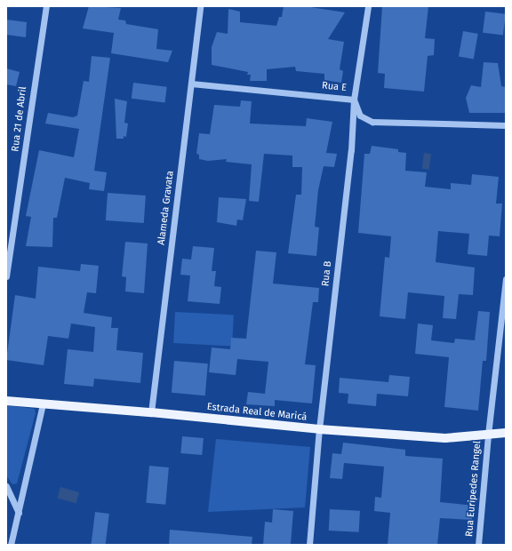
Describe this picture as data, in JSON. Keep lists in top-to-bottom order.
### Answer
{
  "streets": {
    "main road": ["Estrada Real de Maricá"],
    "street": [
      "Rua E",
      "Rua 21 de Abril",
      "Alameda Gravata",
      "Rua B",
      "Rua Euripedes Rangel"
    ]
  },
  "crossings": [
    ["Rua E", "Alameda Gravata"],
    ["Rua E", "Rua B"],
    ["Alameda Gravata", "Estrada Real de Maricá"],
    ["Rua B", "Estrada Real de Maricá"],
    ["Estrada Real de Maricá", "Rua Euripedes Rangel"]
  ]
}
